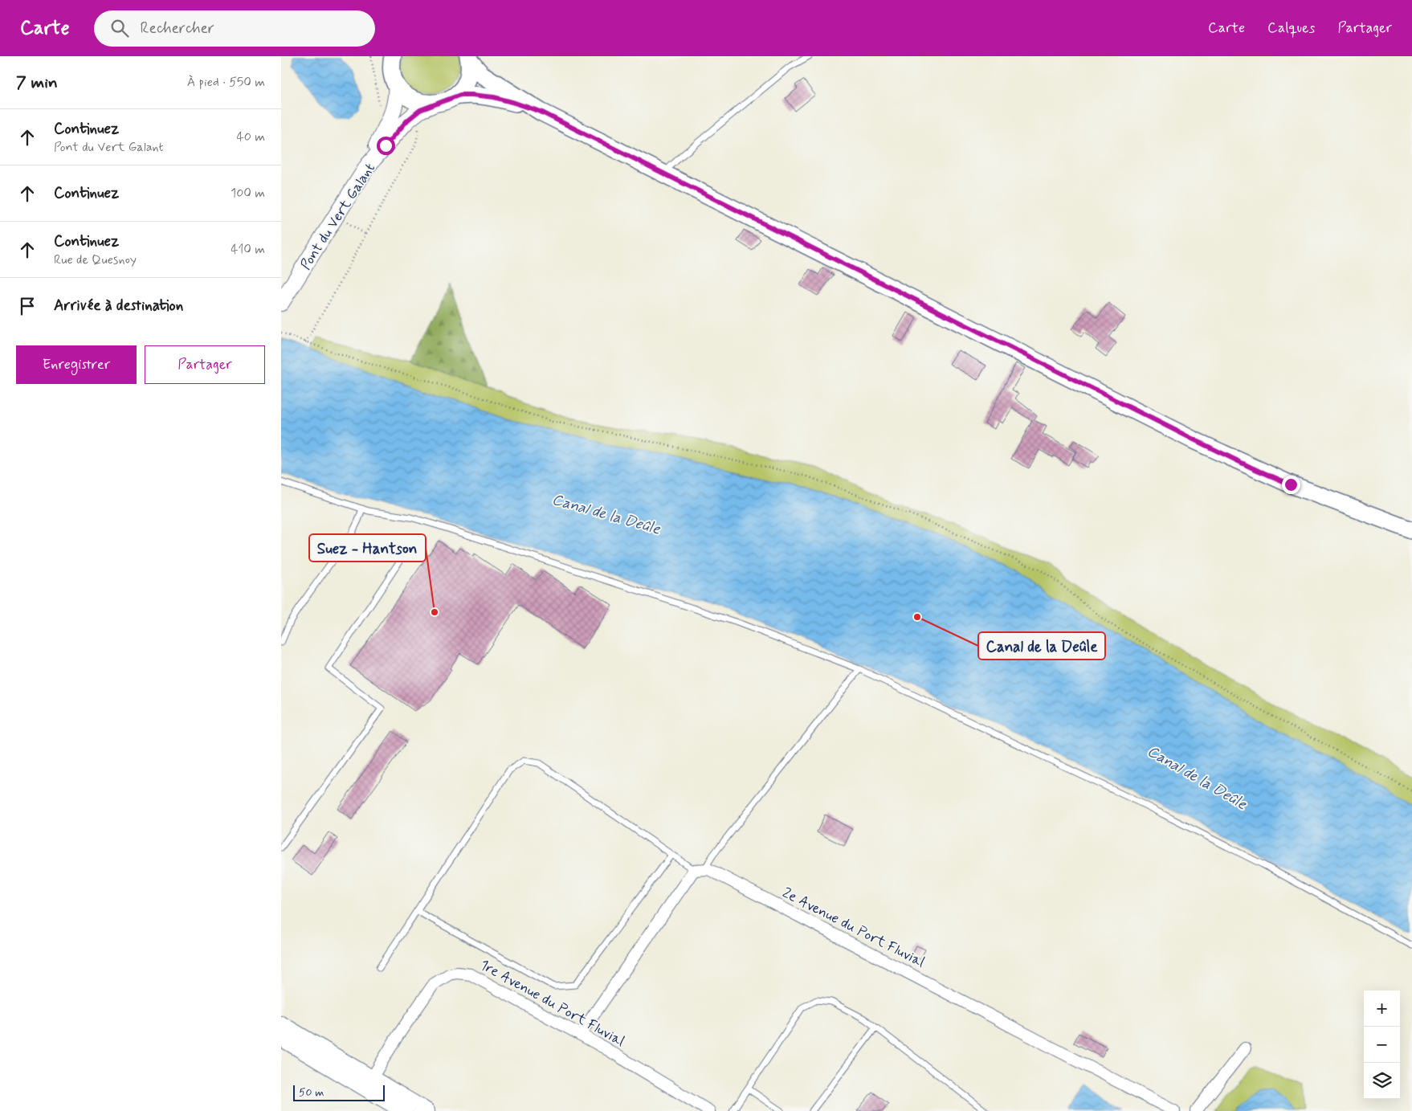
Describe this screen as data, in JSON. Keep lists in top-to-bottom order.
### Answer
{
  "streets": {
    "main road": ["Pont du Vert Galant"],
    "street": ["2e Avenue du Port Fluvial", "1re Avenue du Port Fluvial"]
  },
  "water": ["Canal de la Deûle"],
  "places": ["Suez - Hantson", "Canal de la Deûle"],
  "scale_bar": "50 m",
  "page": {
    "header": "Carte",
    "search": "Rechercher",
    "nav": ["Carte", "Calques", "Partager"],
    "heading": ["7 min", "À pied · 550 m"],
    "list": [
      ["Continuez", "Pont du Vert Galant", "40 m"],
      ["Continuez", "100 m"],
      ["Continuez", "Rue de Quesnoy", "410 m"],
      "Arrivée à destination"
    ],
    "buttons": ["Enregistrer", "Partager"],
    "map_buttons": ["+", "−"],
    "scale": "50 m"
  }
}
